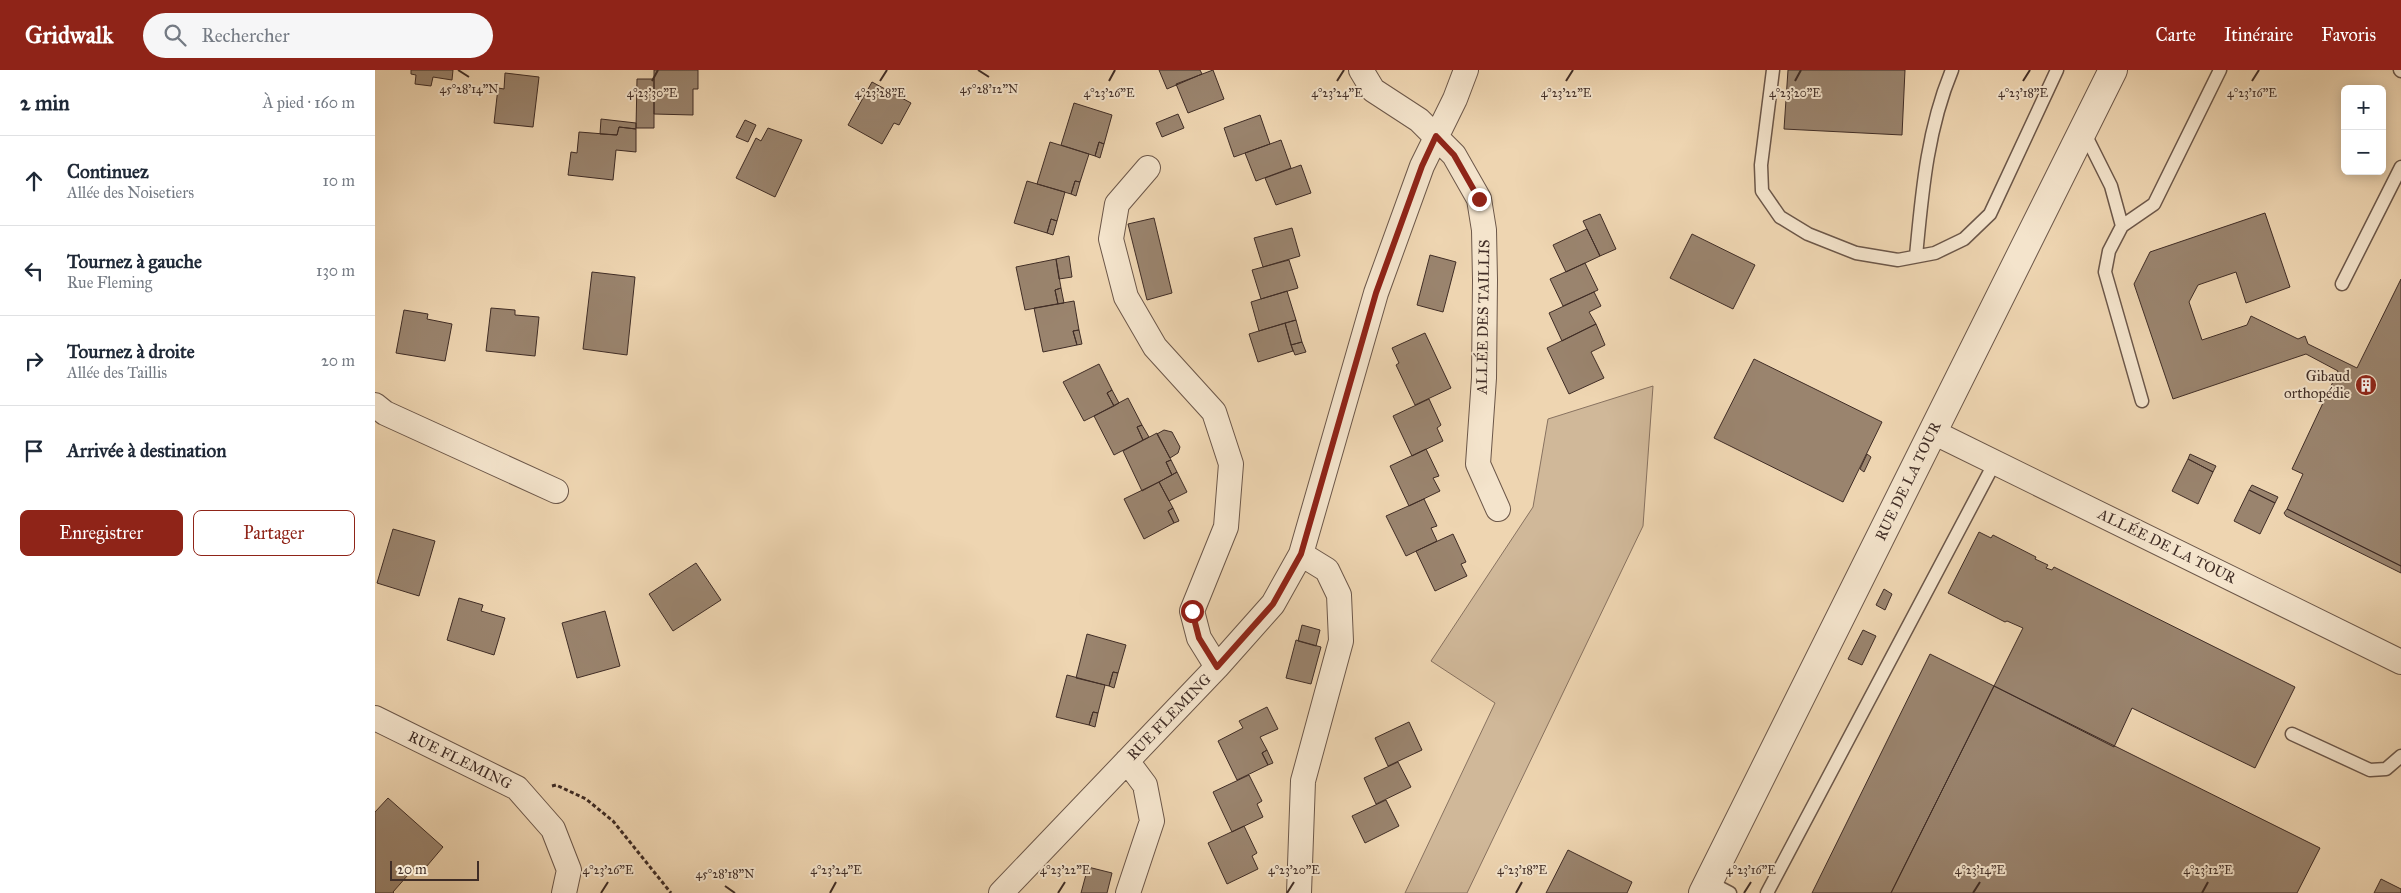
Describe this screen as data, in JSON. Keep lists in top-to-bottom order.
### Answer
{
  "streets": {
    "street": [
      "ALLÉE DES TAILLIS",
      "RUE DE LA TOUR",
      "ALLÉE DE LA TOUR",
      "RUE FLEMING"
    ]
  },
  "crossings": [
    ["ALLÉE DES TAILLIS", "RUE FLEMING"],
    ["RUE DE LA TOUR", "ALLÉE DE LA TOUR"]
  ],
  "places": {
    "building": ["Gibaud orthopédie"]
  },
  "scale_bar": "20 m",
  "page": {
    "header": "Gridwalk",
    "search": "Rechercher",
    "nav": ["Carte", "Itinéraire", "Favoris"],
    "heading": ["2 min", "À pied · 160 m"],
    "map_buttons": ["+", "−"],
    "list": [
      ["Continuez", "Allée des Noisetiers", "10 m"],
      ["Tournez à gauche", "Rue Fleming", "130 m"],
      ["Tournez à droite", "Allée des Taillis", "20 m"],
      "Arrivée à destination"
    ],
    "buttons": ["Enregistrer", "Partager"],
    "scale": "20 m"
  },
  "coordinates": [
    "45°28'14\"N",
    "45°28'12\"N",
    "4°23'30\"E",
    "4°23'28\"E",
    "4°23'26\"E",
    "4°23'24\"E",
    "4°23'22\"E",
    "4°23'20\"E",
    "4°23'18\"E",
    "4°23'16\"E",
    "4°23'14\"E",
    "4°23'12\"E",
    "45°28'18\"N"
  ]
}
